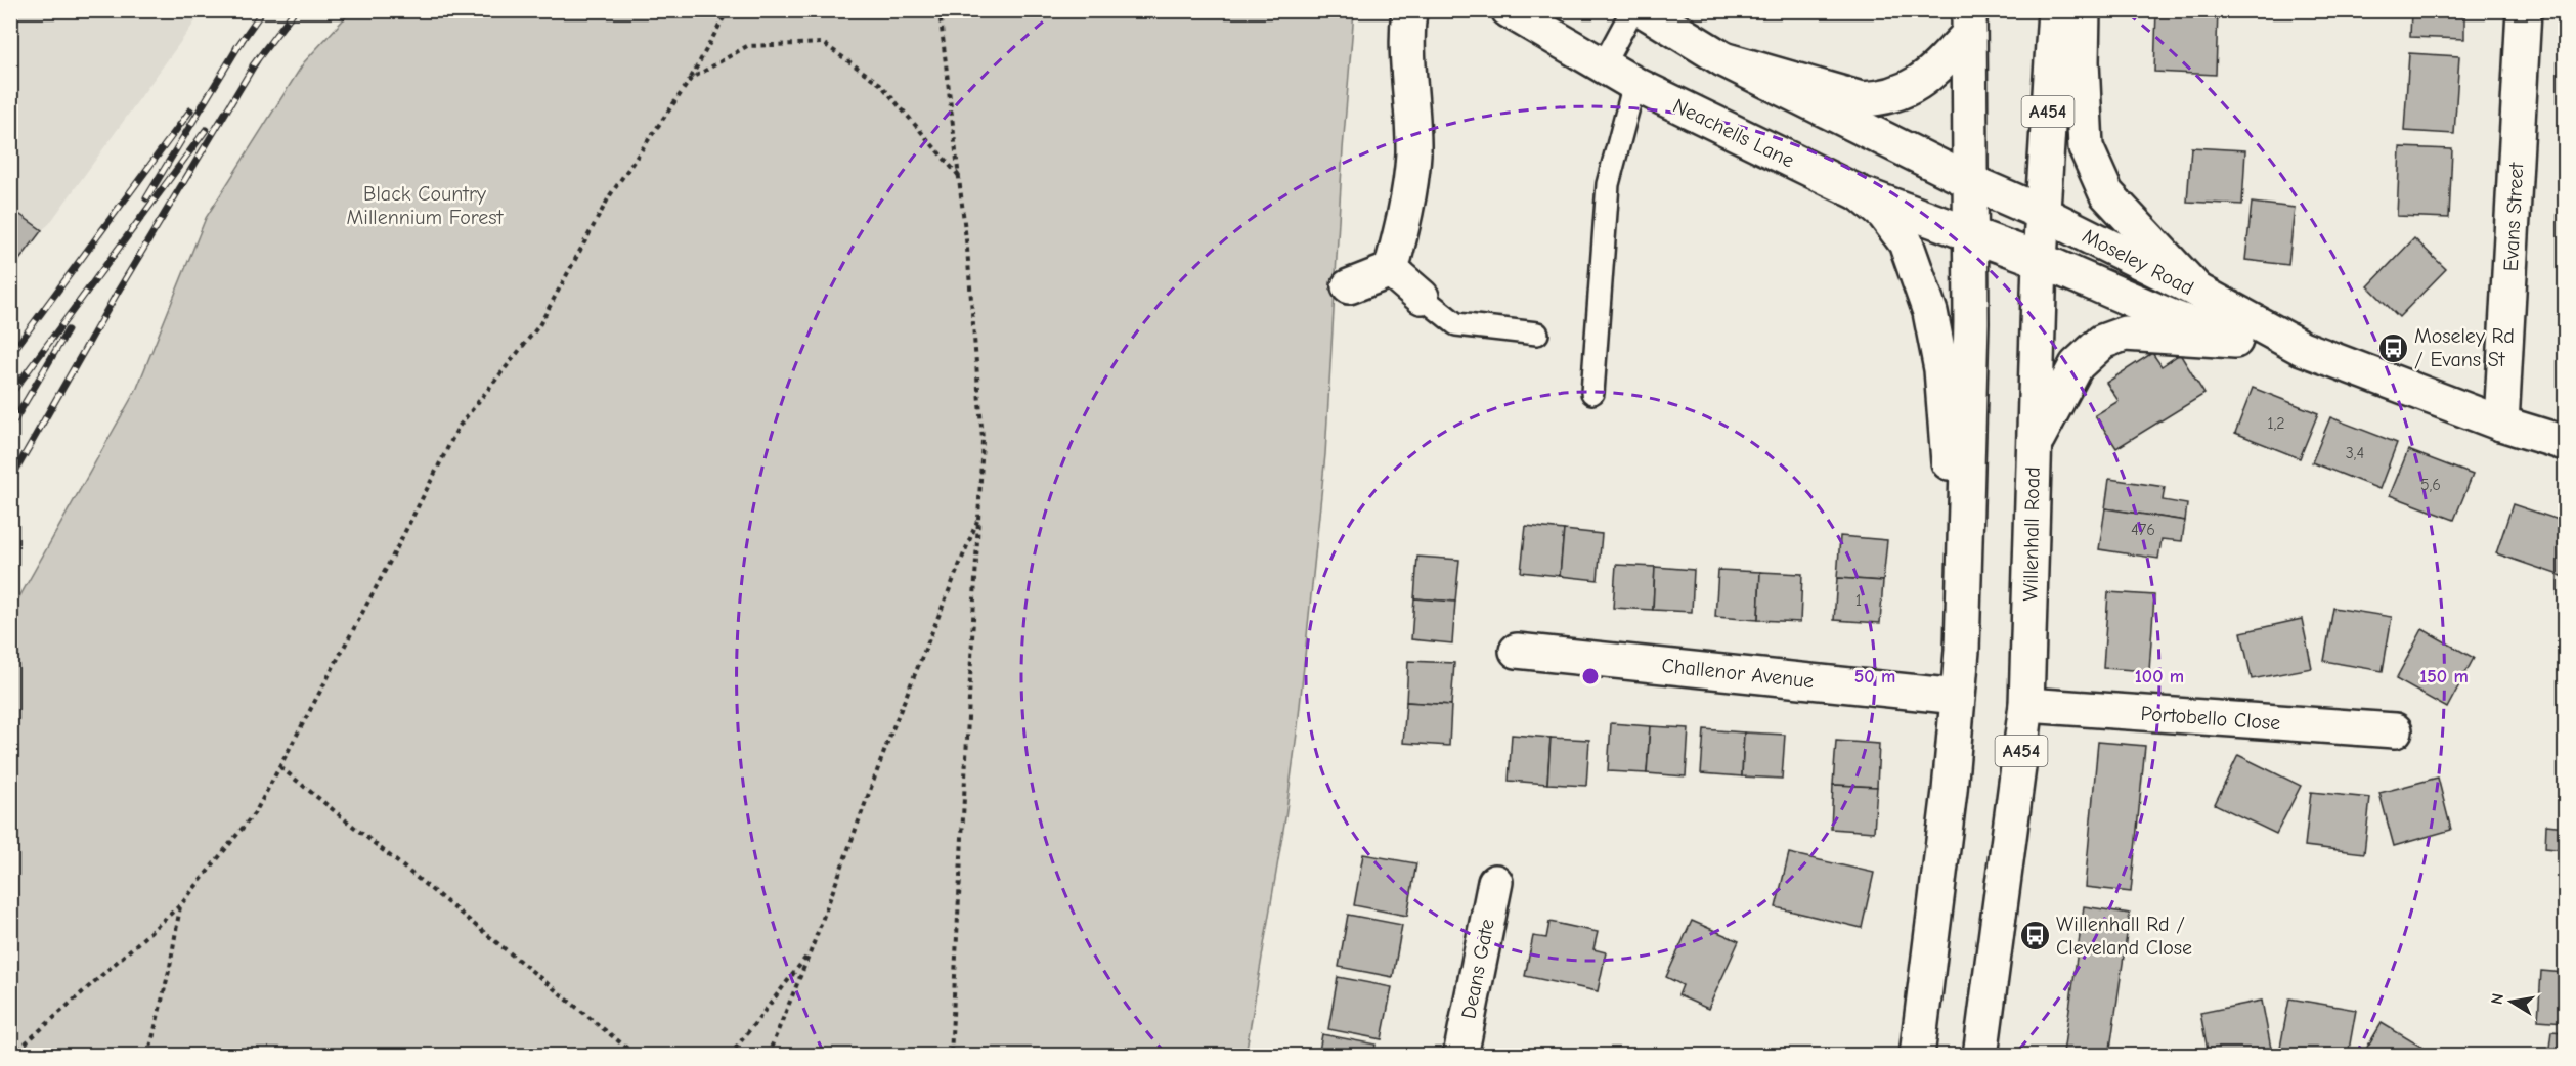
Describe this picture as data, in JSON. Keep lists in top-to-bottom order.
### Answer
{
  "streets": {
    "main road": [
      "A454",
      "Neachells Lane",
      "Evans Street",
      "Moseley Road",
      "Willenhall Road",
      "Challenor Avenue",
      "Portobello Close",
      "Deans Gate"
    ]
  },
  "crossings": [
    ["Neachells Lane", "Moseley Road"],
    ["Evans Street", "Moseley Road"],
    ["Moseley Road", "Willenhall Road"],
    ["Willenhall Road", "Portobello Close"]
  ],
  "parks": ["Black Country Millennium Forest"],
  "places": {
    "bus stop": ["Moseley Rd / Evans St", "Willenhall Rd / Cleveland Close"]
  },
  "house_numbers": [
    "1,2",
    "3,4",
    "5,6",
    "476",
    "1"
  ],
  "north": "left",
  "rings": ["50 m", "100 m", "150 m"]
}
